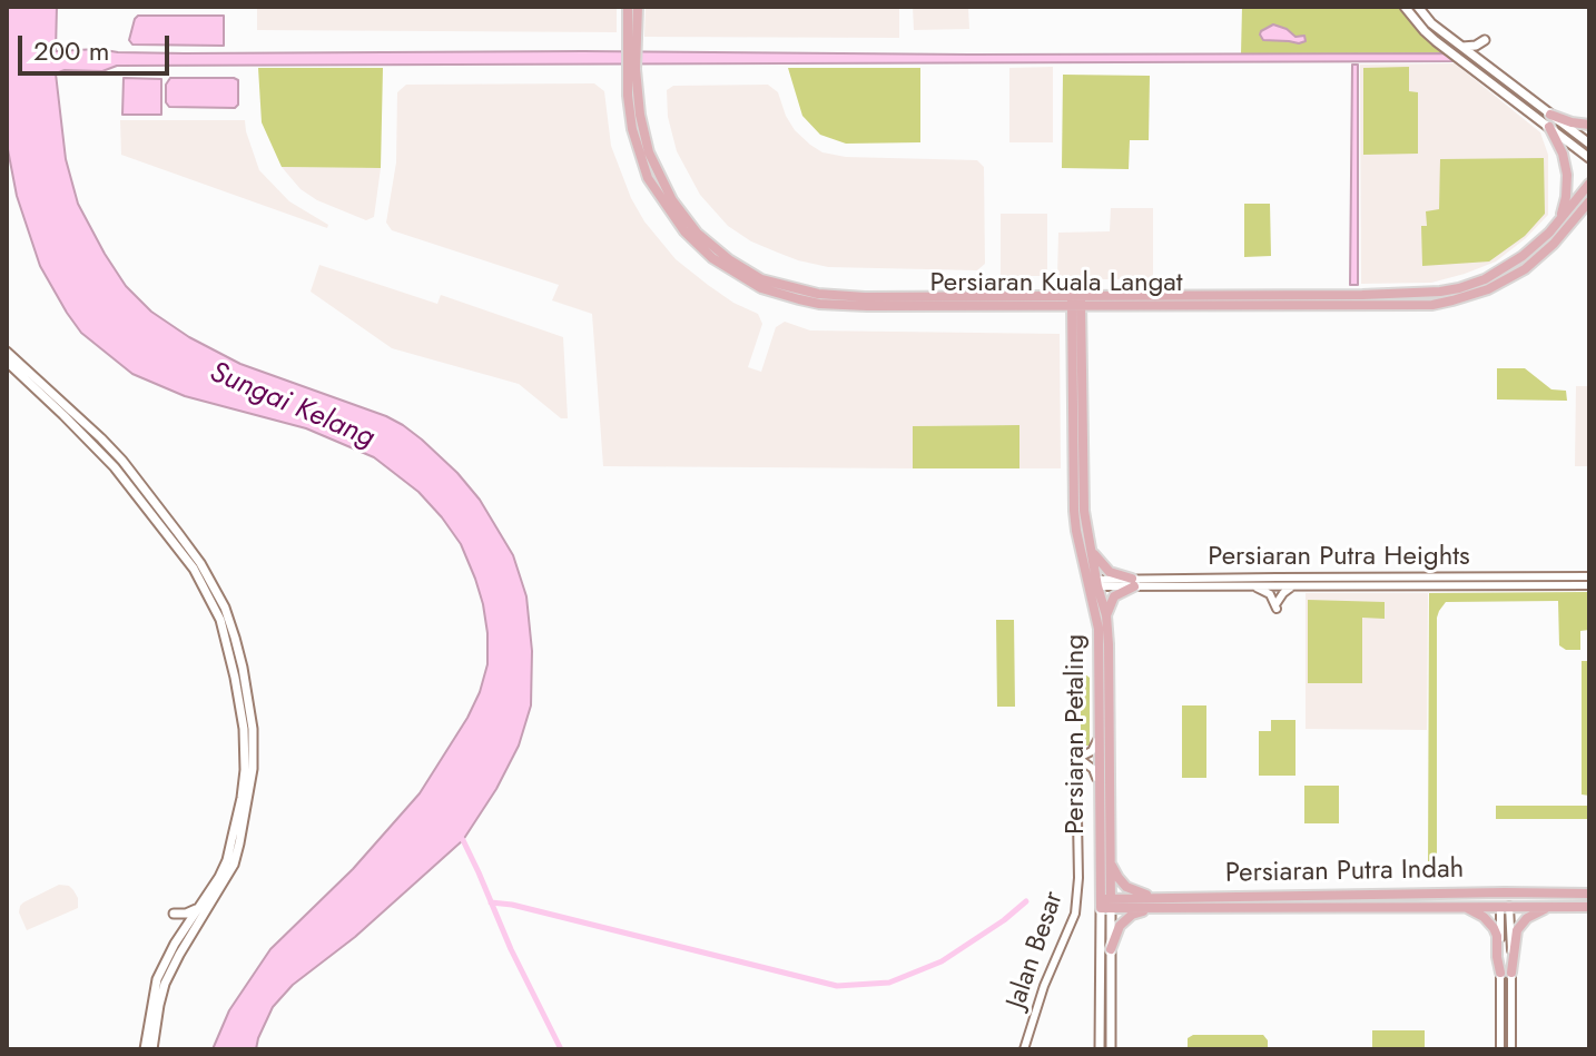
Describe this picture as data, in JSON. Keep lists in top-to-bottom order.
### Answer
{
  "streets": {
    "main road": ["Persiaran Kuala Langat", "Persiaran Petaling", "Persiaran Putra Indah"],
    "street": ["Persiaran Putra Heights", "Jalan Besar"]
  },
  "crossings": [
    ["Persiaran Kuala Langat", "Persiaran Petaling"],
    ["Persiaran Putra Heights", "Persiaran Petaling"],
    ["Persiaran Petaling", "Persiaran Putra Indah"]
  ],
  "water": ["Sungai Kelang"],
  "scale_bar": "200 m"
}
